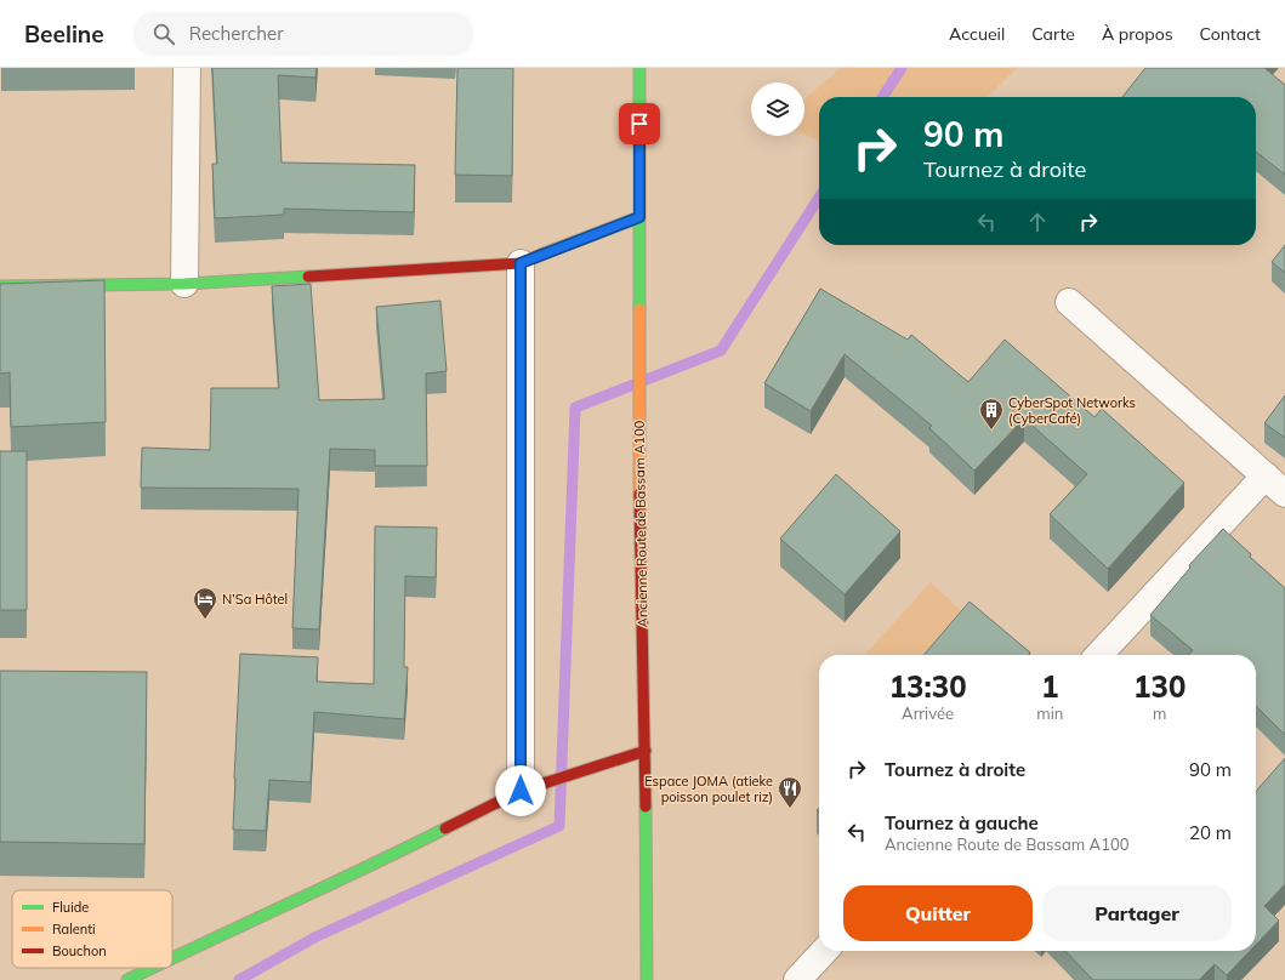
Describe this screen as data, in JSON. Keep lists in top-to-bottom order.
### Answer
{
  "streets": {
    "street": ["Ancienne Route de Bassam A100"]
  },
  "places": {
    "building": ["CyberSpot Networks (CyberCafé)"],
    "hotel": ["N’Sa Hôtel"],
    "restaurant": ["Espace JOMA (atieke poisson poulet riz)"]
  },
  "legend": ["Fluide", "Ralenti", "Bouchon"],
  "page": {
    "header": "Beeline",
    "search": "Rechercher",
    "nav": [
      "Accueil",
      "Carte",
      "À propos",
      "Contact"
    ],
    "turn": ["90 m", "Tournez à droite"],
    "eta": [
      "13:30",
      "Arrivée",
      "1",
      "min",
      "130",
      "m"
    ],
    "list": [
      {
        "name": "Tournez à droite",
        "value": "90 m"
      },
      {
        "name": "Tournez à gauche",
        "note": "Ancienne Route de Bassam A100",
        "value": "20 m"
      }
    ],
    "buttons": ["Quitter", "Partager"]
  }
}
